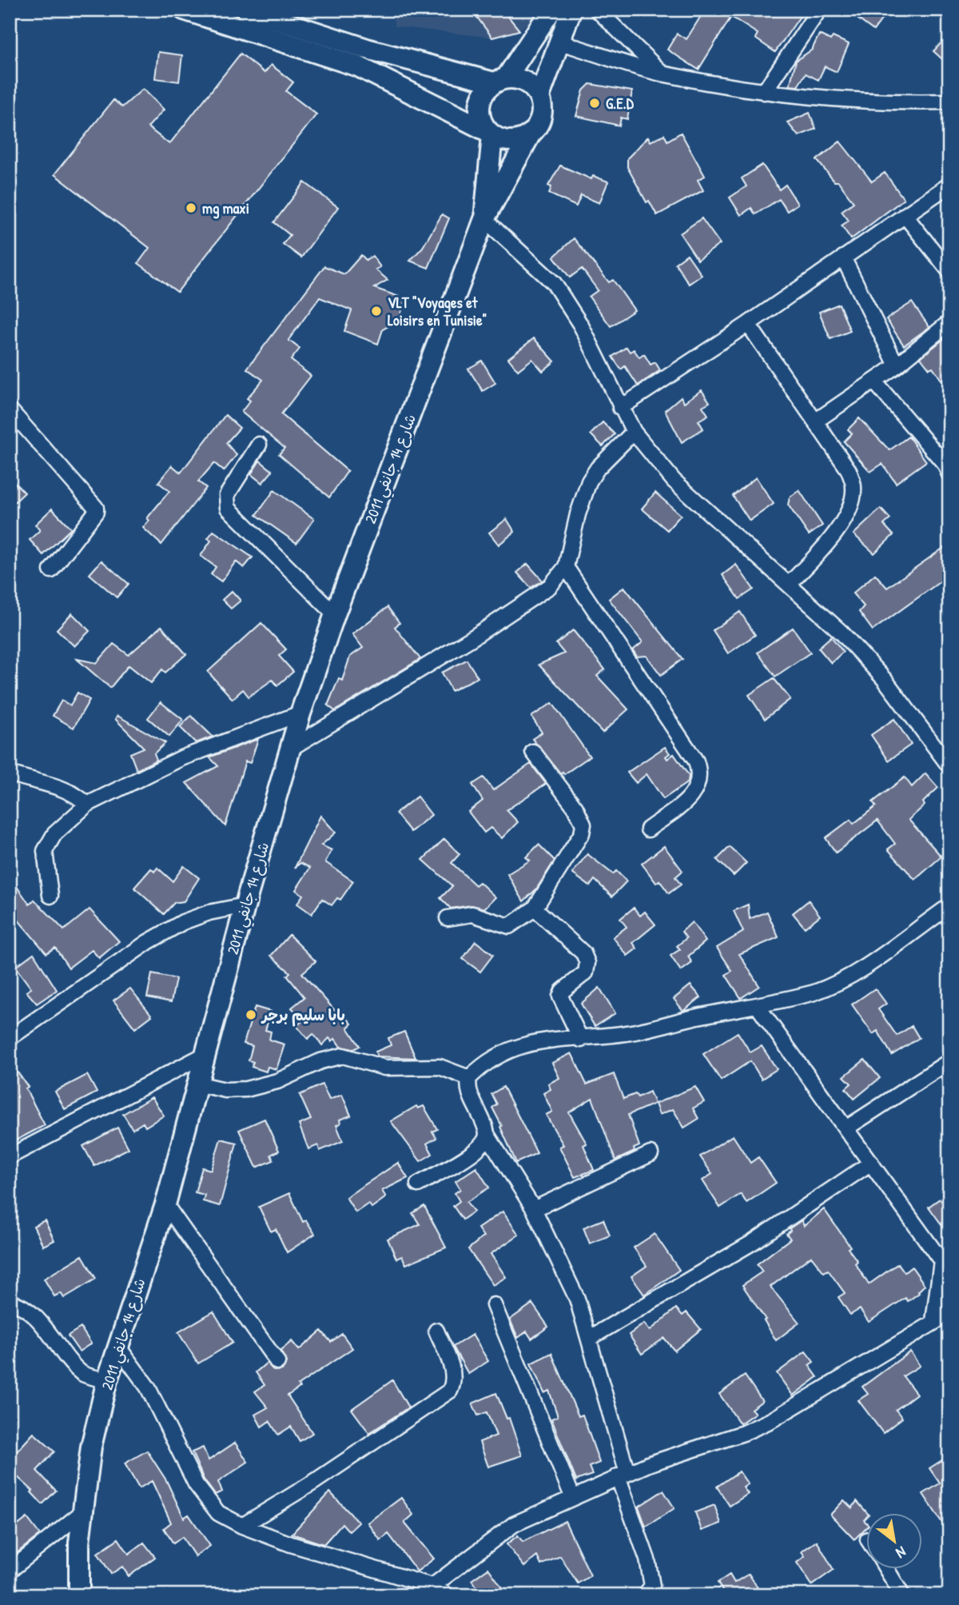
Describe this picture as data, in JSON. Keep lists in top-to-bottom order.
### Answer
{
  "streets": {
    "main road": ["شارع 14 جانفي 2011"]
  },
  "places": [
    "G.E.D",
    "mg maxi",
    "VLT \"Voyages et Loisirs en Tunisie\"",
    "بابا سليم برجر"
  ],
  "north": "bottom right"
}
